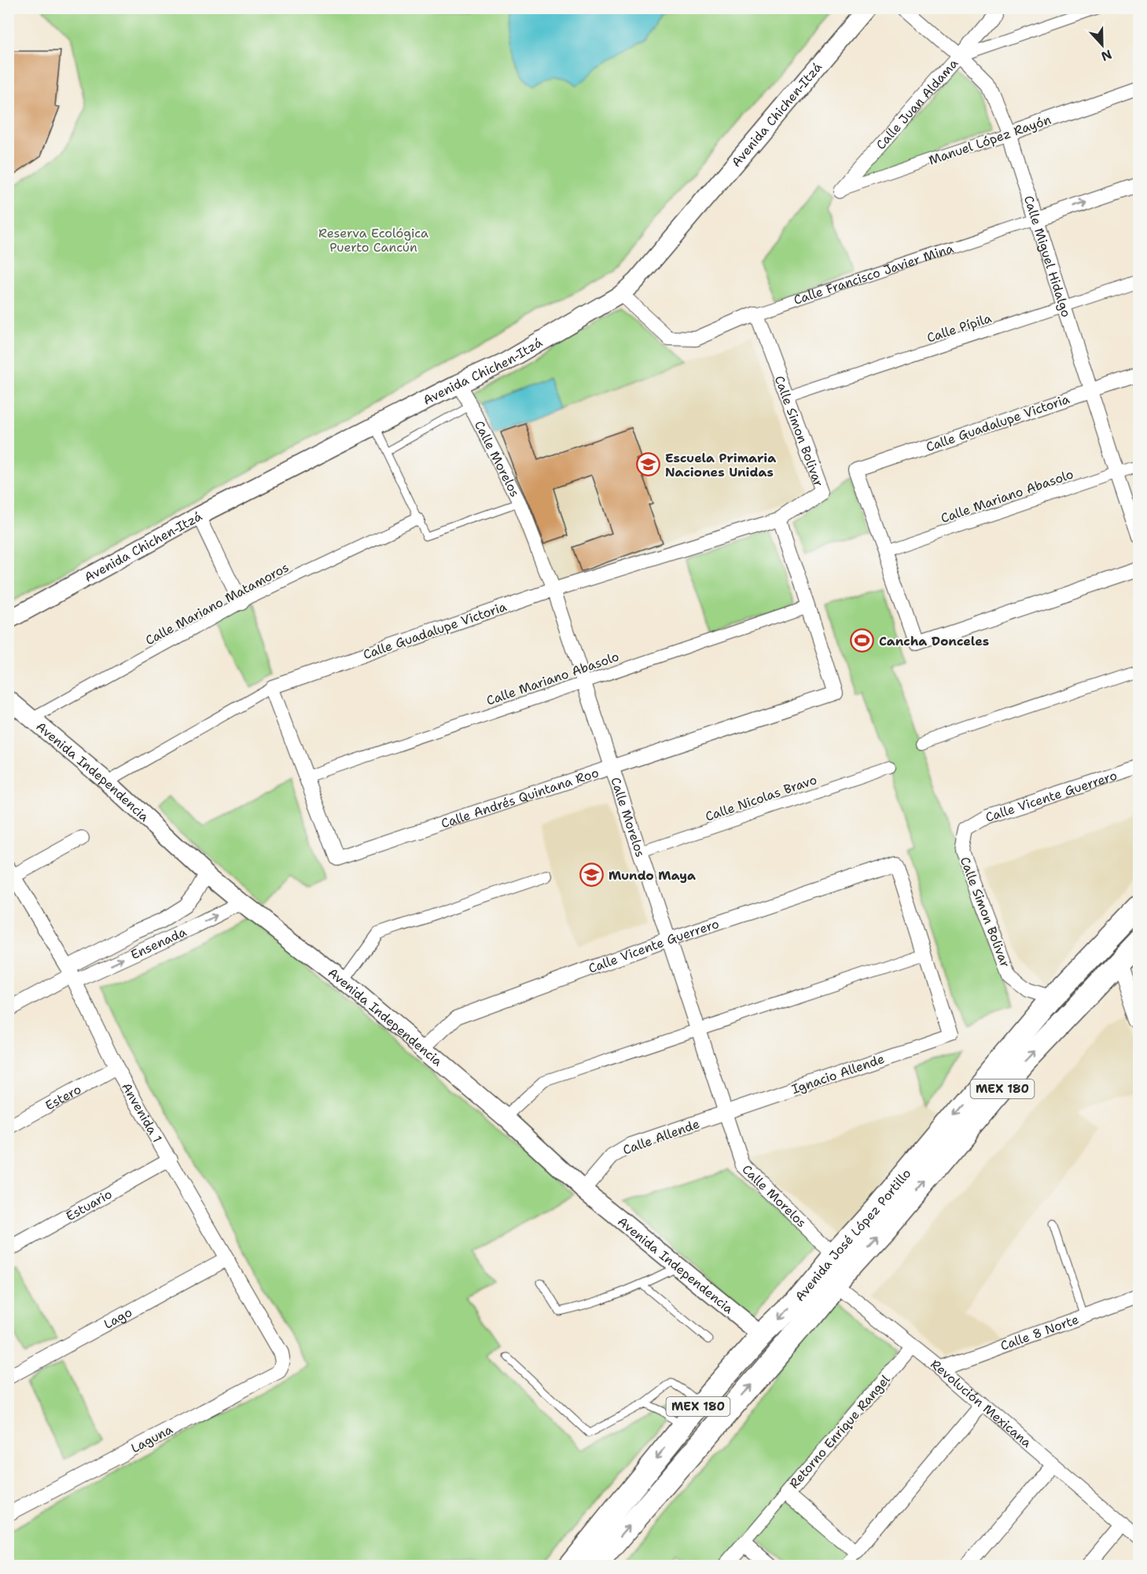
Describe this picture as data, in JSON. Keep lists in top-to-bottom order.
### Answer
{
  "streets": {
    "main road": ["MEX 180", "Avenida José López Portillo"],
    "street": [
      "Calle Juan Aldama",
      "Avenida Chichen-Itzá",
      "Manuel López Rayón",
      "Calle Miguel Hidalgo",
      "Calle Francisco Javier Mina",
      "Calle Pípila",
      "Calle Guadalupe Victoria",
      "Calle Simon Bolivar",
      "Calle Morelos",
      "Calle Mariano Abasolo",
      "Calle Mariano Matamoros",
      "Avenida Independencia",
      "Calle Vicente Guerrero",
      "Calle Andrés Quintana Roo",
      "Calle Nicolas Bravo",
      "Ensenada",
      "Ignacio Allende",
      "Estero",
      "Anvenida 1",
      "Calle Allende",
      "Estuario",
      "Lago",
      "Calle 8 Norte",
      "Revolución Mexicana",
      "Retorno Enrique Rangel",
      "Laguna"
    ]
  },
  "crossings": [
    ["Calle Juan Aldama", "Manuel López Rayón"],
    ["Calle Juan Aldama", "Calle Miguel Hidalgo"],
    ["Avenida Chichen-Itzá", "Calle Francisco Javier Mina"],
    ["Avenida Chichen-Itzá", "Calle Morelos"],
    ["Manuel López Rayón", "Calle Miguel Hidalgo"],
    ["Calle Miguel Hidalgo", "Calle Francisco Javier Mina"],
    ["Calle Miguel Hidalgo", "Calle Pípila"],
    ["Calle Miguel Hidalgo", "Calle Guadalupe Victoria"],
    ["Calle Miguel Hidalgo", "Calle Mariano Abasolo"],
    ["Calle Francisco Javier Mina", "Calle Simon Bolivar"],
    ["Calle Pípila", "Calle Simon Bolivar"],
    ["Calle Guadalupe Victoria", "Calle Simon Bolivar"],
    ["Calle Guadalupe Victoria", "Calle Morelos"],
    ["Calle Guadalupe Victoria", "Calle Mariano Abasolo"],
    ["Calle Guadalupe Victoria", "Avenida Independencia"],
    ["Calle Simon Bolivar", "Calle Vicente Guerrero"],
    ["Calle Simon Bolivar", "Avenida José López Portillo"],
    ["Calle Morelos", "Calle Mariano Abasolo"],
    ["Calle Morelos", "Calle Vicente Guerrero"],
    ["Calle Morelos", "Calle Andrés Quintana Roo"],
    ["Calle Morelos", "Calle Nicolas Bravo"],
    ["Calle Morelos", "Ignacio Allende"],
    ["Calle Morelos", "Calle Allende"],
    ["Calle Morelos", "Avenida José López Portillo"],
    ["Calle Mariano Abasolo", "Calle Andrés Quintana Roo"],
    ["Calle Mariano Matamoros", "Avenida Independencia"],
    ["Avenida Independencia", "Calle Vicente Guerrero"],
    ["Avenida Independencia", "Ensenada"],
    ["Avenida Independencia", "Calle Allende"],
    ["Avenida Independencia", "Avenida José López Portillo"],
    ["Calle Vicente Guerrero", "Ignacio Allende"],
    ["Ensenada", "Anvenida 1"],
    ["Ignacio Allende", "Calle Allende"],
    ["Estero", "Anvenida 1"],
    ["Anvenida 1", "Estuario"],
    ["Anvenida 1", "Lago"],
    ["Anvenida 1", "Laguna"],
    ["Avenida José López Portillo", "Revolución Mexicana"],
    ["Calle 8 Norte", "Revolución Mexicana"],
    ["Revolución Mexicana", "Retorno Enrique Rangel"]
  ],
  "parks": ["Reserva Ecológica Puerto Cancún"],
  "places": {
    "school or university": ["Escuela Primaria Naciones Unidas", "Mundo Maya"],
    "sports": ["Cancha Donceles"]
  },
  "north": "bottom"
}
